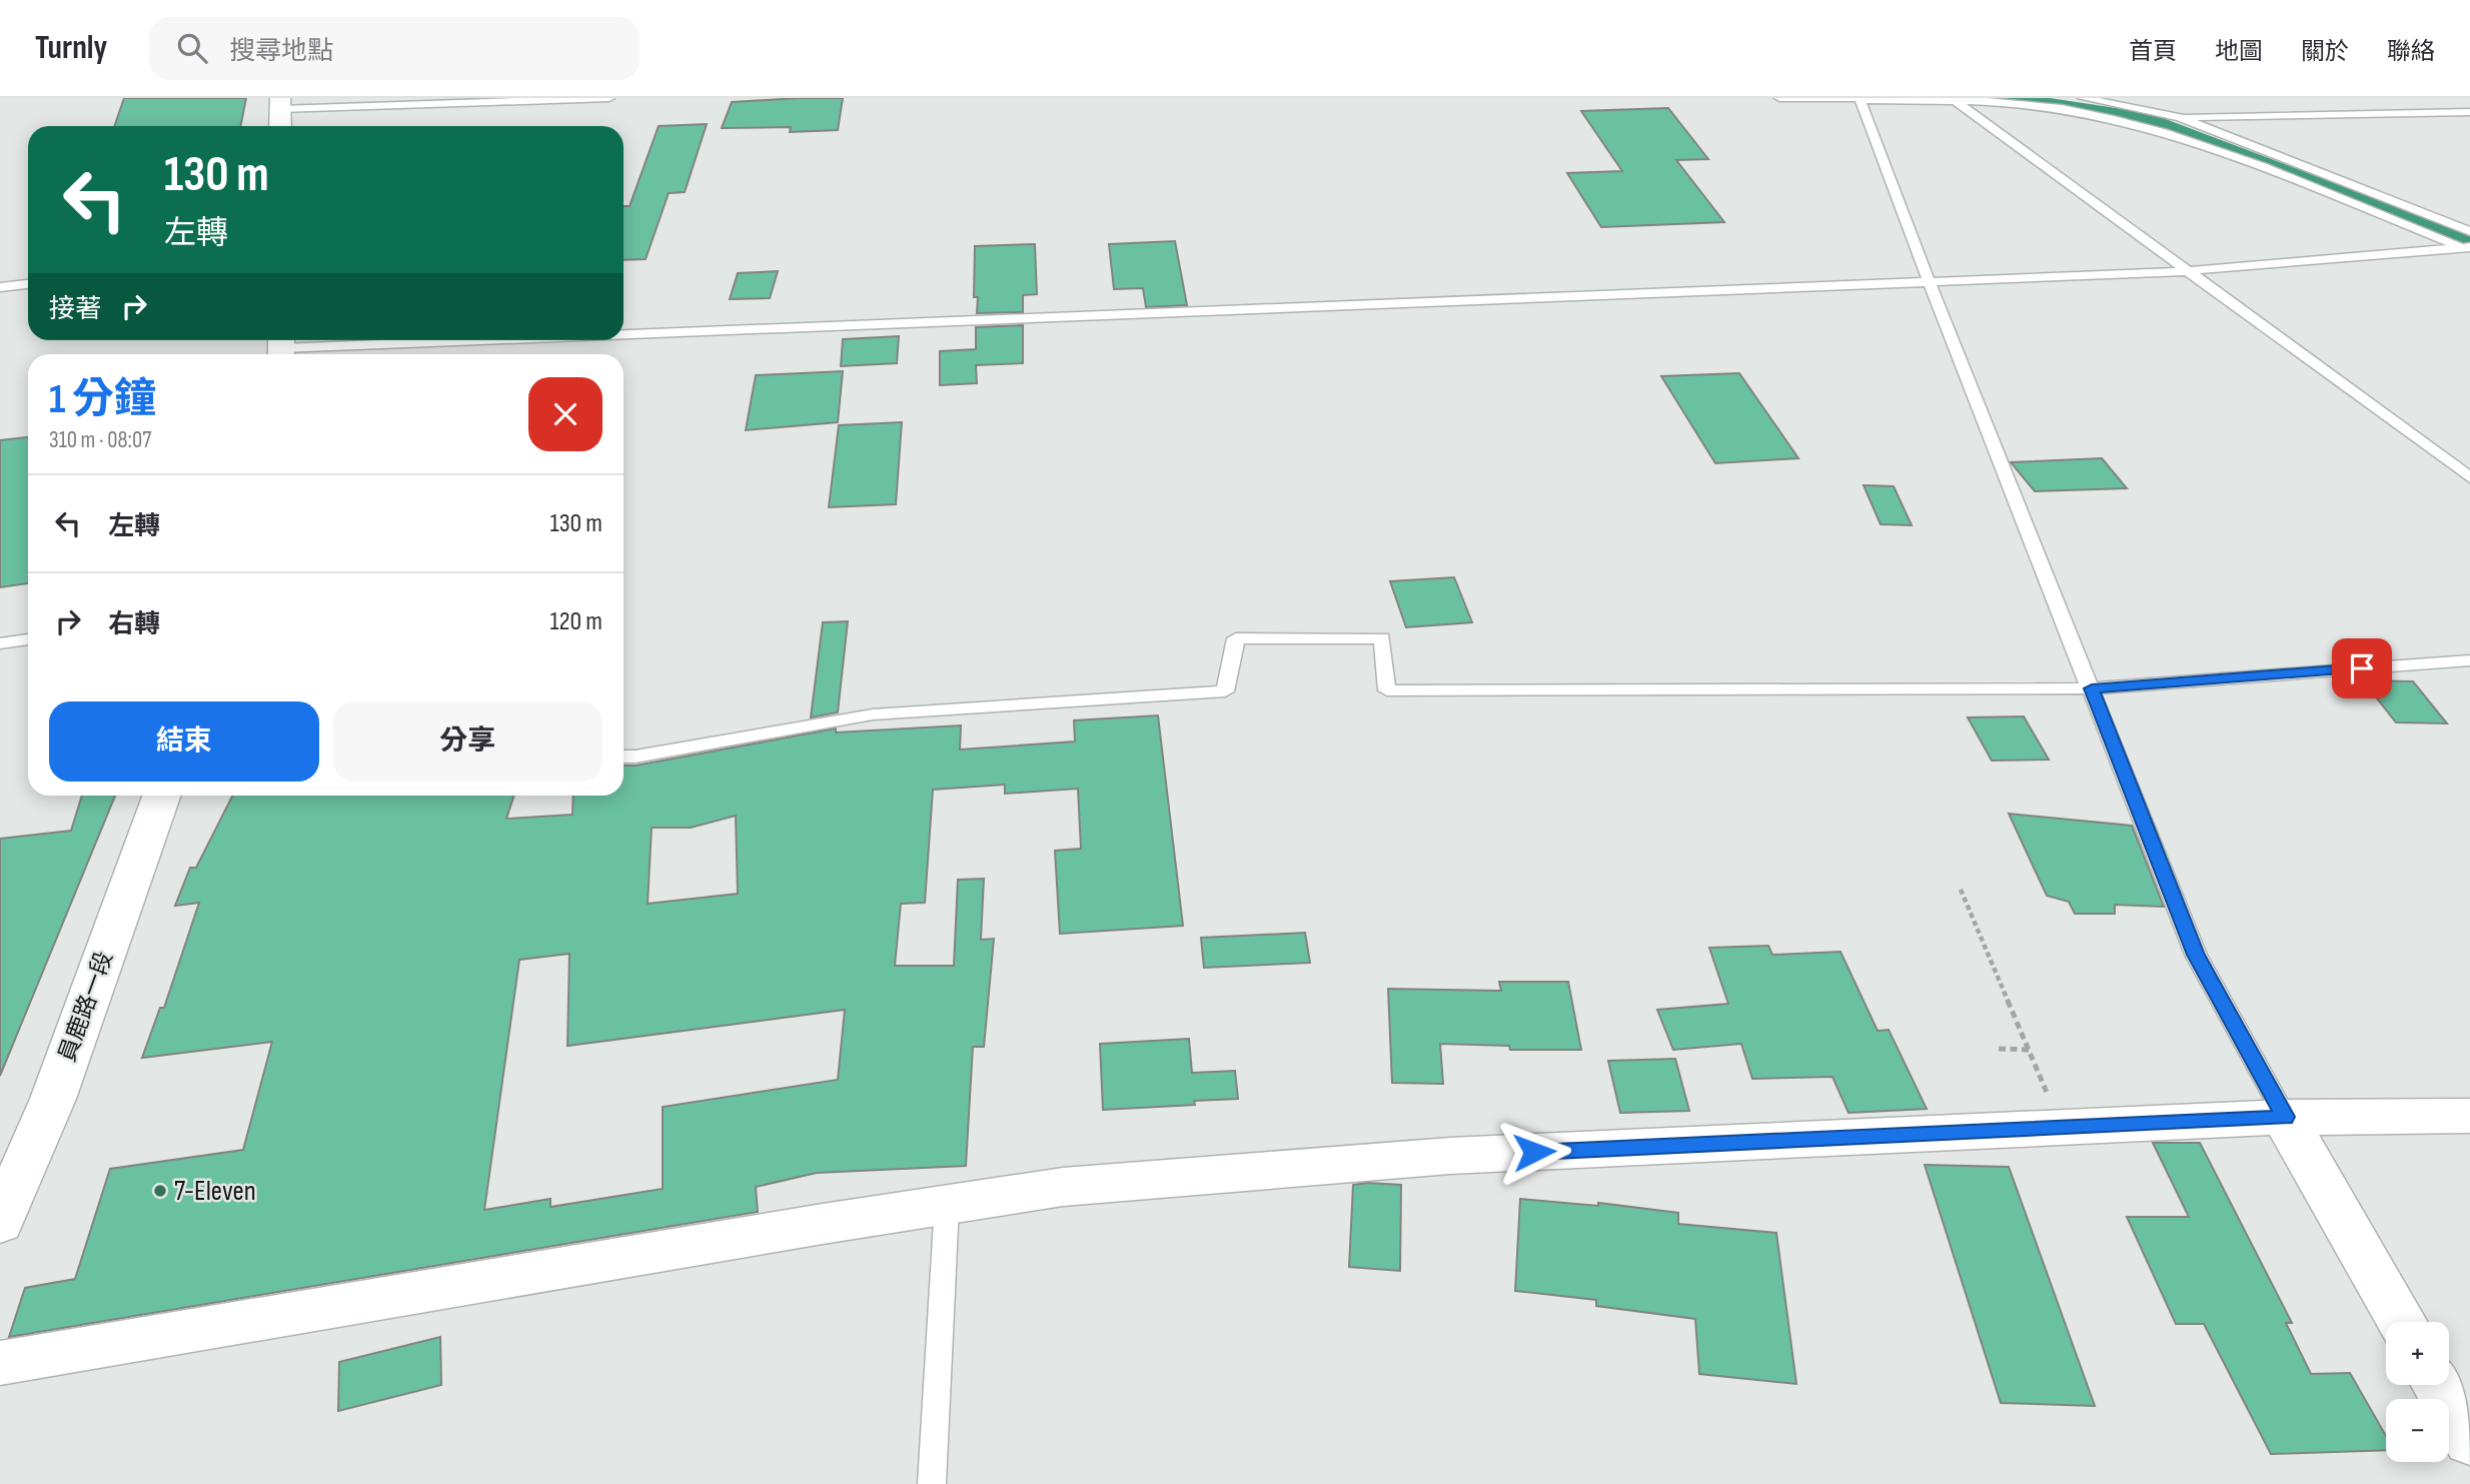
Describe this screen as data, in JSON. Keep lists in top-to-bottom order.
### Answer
{
  "streets": {
    "street": ["員鹿路一段"]
  },
  "places": ["7-Eleven"],
  "page": {
    "header": "Turnly",
    "search": "搜尋地點",
    "nav": [
      "首頁",
      "地圖",
      "關於",
      "聯絡"
    ],
    "turn": ["130 m", "左轉"],
    "then": "接著",
    "heading": ["1 分鐘", "310 m · 08:07"],
    "list": [
      {
        "name": "左轉",
        "value": "130 m"
      },
      {
        "name": "右轉",
        "value": "120 m"
      }
    ],
    "buttons": ["結束", "分享"],
    "map_buttons": ["+", "−"]
  }
}
